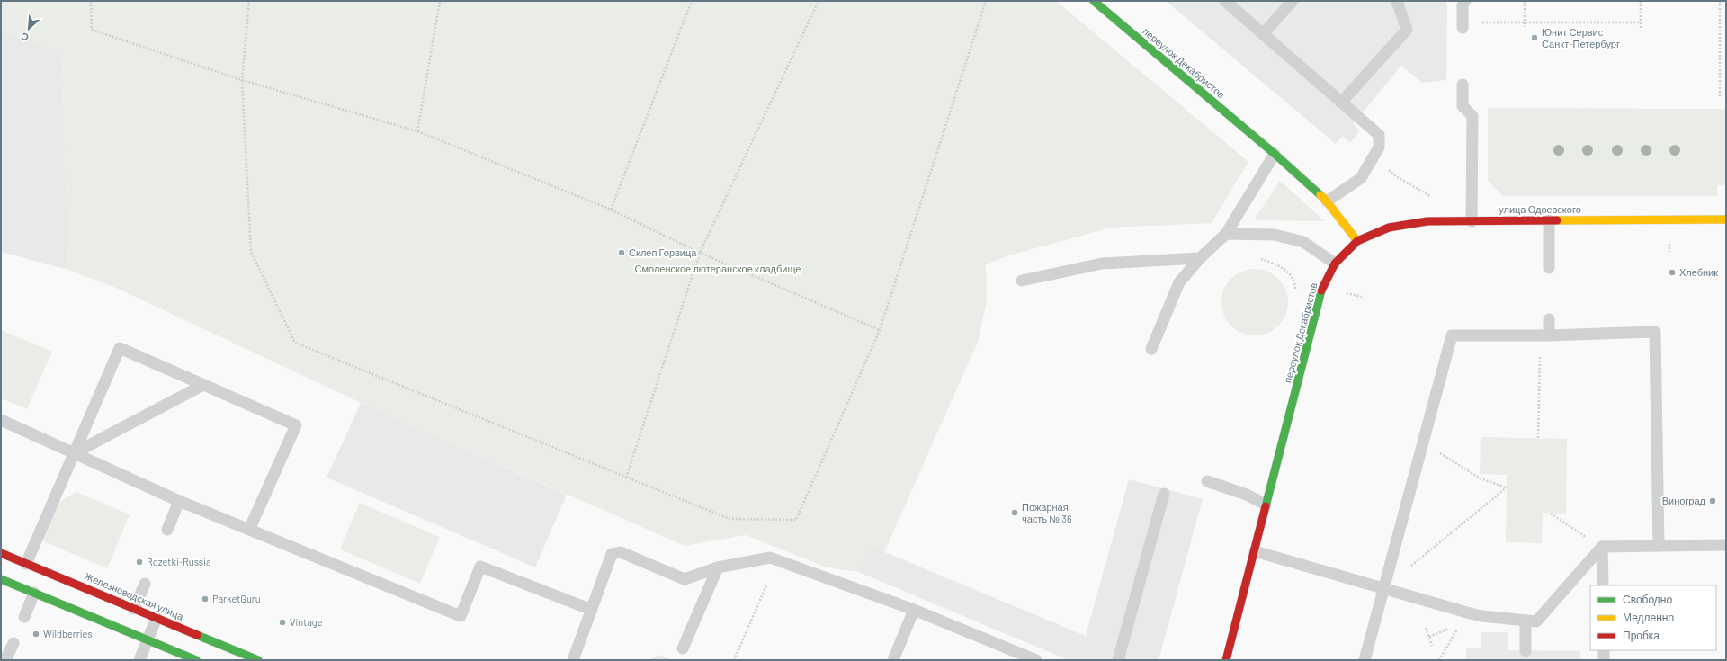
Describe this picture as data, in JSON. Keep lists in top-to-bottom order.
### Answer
{
  "streets": {
    "street": ["переулок Декабристов", "улица Одоевского", "Железноводская улица"]
  },
  "crossings": [
    ["переулок Декабристов", "улица Одоевского"]
  ],
  "parks": ["Смоленское лютеранское кладбище"],
  "places": [
    "Юнит Сервис Санкт-Петербург",
    "Склеп Горвица",
    "Хлебник",
    "Виноград",
    "Пожарная часть № 36",
    "Rozetki-Russia",
    "ParketGuru",
    "Vintage",
    "Wildberries"
  ],
  "legend": ["Свободно", "Медленно", "Пробка"],
  "north": "bottom left"
}
